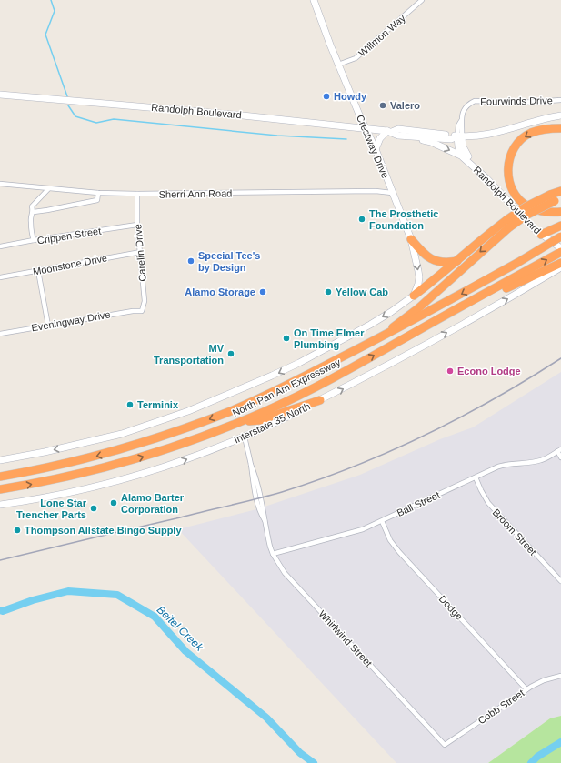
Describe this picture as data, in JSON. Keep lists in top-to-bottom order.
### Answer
{
  "streets": {
    "highway": ["North Pan Am Expressway"],
    "main road": ["Randolph Boulevard", "Crestway Drive", "Interstate 35 North"],
    "street": [
      "Willmon Way",
      "Fourwinds Drive",
      "Sherri Ann Road",
      "Crippen Street",
      "Carelin Drive",
      "Moonstone Drive",
      "Eveningway Drive",
      "Ball Street",
      "Broom Street",
      "Dodge",
      "Whirlwind Street",
      "Cobb Street"
    ]
  },
  "crossings": [
    ["Willmon Way", "Crestway Drive"],
    ["Fourwinds Drive", "Randolph Boulevard"],
    ["Randolph Boulevard", "Crestway Drive"],
    ["Randolph Boulevard", "North Pan Am Expressway"],
    ["Crestway Drive", "Sherri Ann Road"],
    ["Sherri Ann Road", "Carelin Drive"],
    ["Crippen Street", "Carelin Drive"],
    ["Carelin Drive", "Moonstone Drive"],
    ["Carelin Drive", "Eveningway Drive"],
    ["Interstate 35 North", "Whirlwind Street"],
    ["Ball Street", "Broom Street"],
    ["Ball Street", "Dodge"],
    ["Ball Street", "Whirlwind Street"],
    ["Dodge", "Cobb Street"],
    ["Whirlwind Street", "Cobb Street"]
  ],
  "water": ["Beitel Creek"],
  "places": [
    "Howdy",
    "Valero",
    "The Prosthetic Foundation",
    "Special Tee's by Design",
    "Alamo Storage",
    "Yellow Cab",
    "On Time Elmer Plumbing",
    "MV Transportation",
    "Econo Lodge",
    "Terminix",
    "Alamo Barter Corporation",
    "Lone Star Trencher Parts",
    "Thompson Allstate Bingo Supply"
  ]
}
